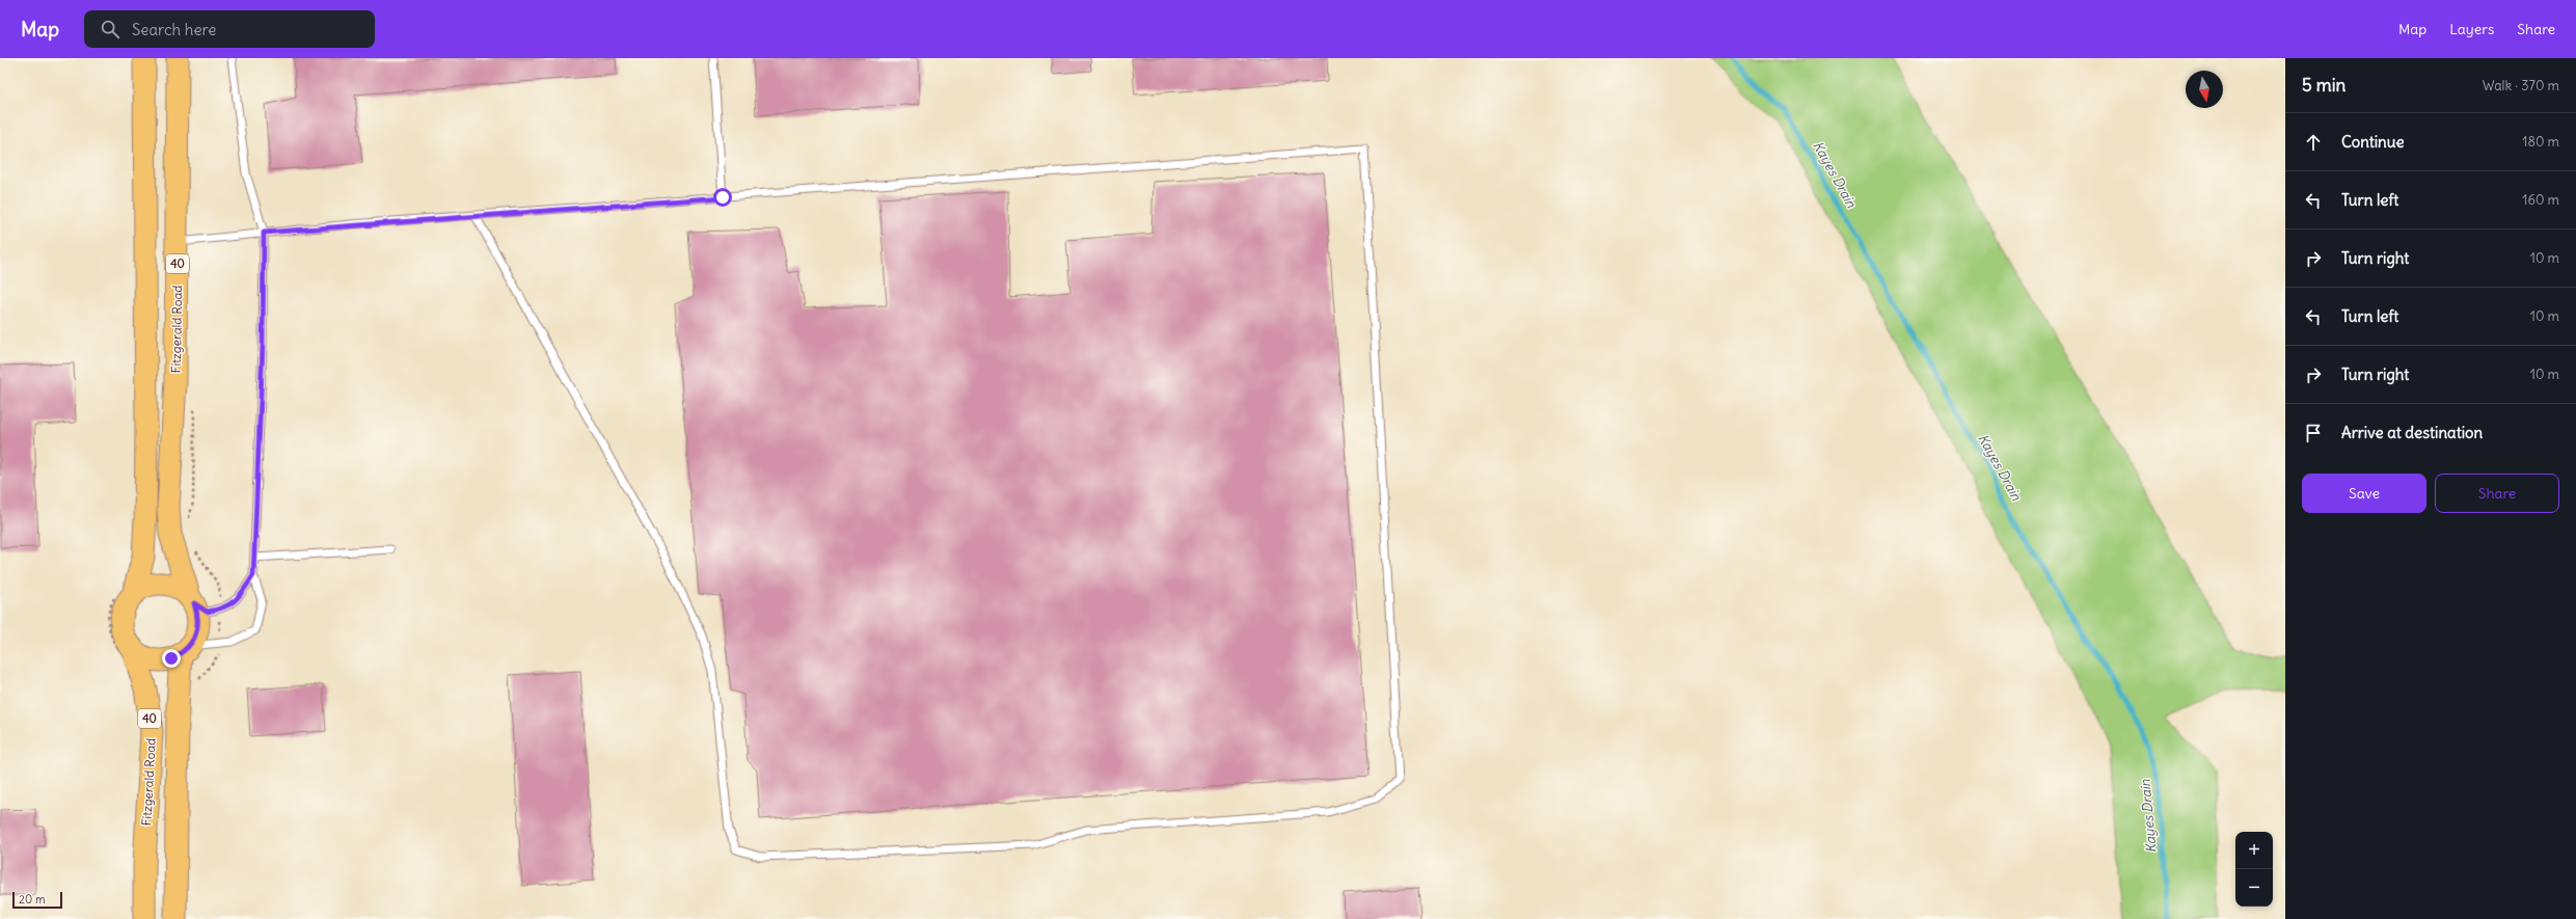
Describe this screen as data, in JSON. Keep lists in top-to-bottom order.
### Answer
{
  "streets": {
    "main road": ["40", "Fitzgerald Road"]
  },
  "crossings": [
    ["40", "Fitzgerald Road"]
  ],
  "water": ["Kayes Drain"],
  "scale_bar": "20 m",
  "north": "bottom",
  "page": {
    "header": "Map",
    "search": "Search here",
    "nav": ["Map", "Layers", "Share"],
    "heading": ["5 min", "Walk · 370 m"],
    "list": [
      ["Continue", "180 m"],
      ["Turn left", "160 m"],
      ["Turn right", "10 m"],
      ["Turn left", "10 m"],
      ["Turn right", "10 m"],
      "Arrive at destination"
    ],
    "buttons": ["Save", "Share"],
    "map_buttons": ["+", "−"],
    "scale": "20 m"
  }
}
